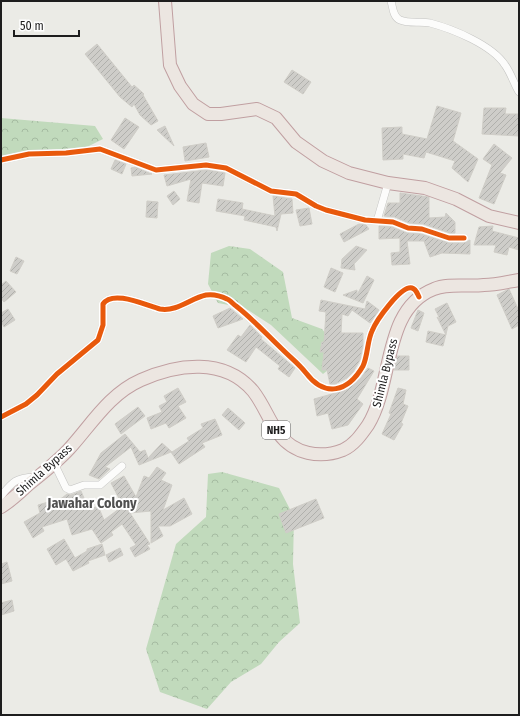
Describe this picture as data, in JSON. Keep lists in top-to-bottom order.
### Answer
{
  "streets": {
    "highway": ["Shimla Bypass", "NH5"]
  },
  "districts": ["Jawahar Colony"],
  "scale_bar": "50 m"
}
